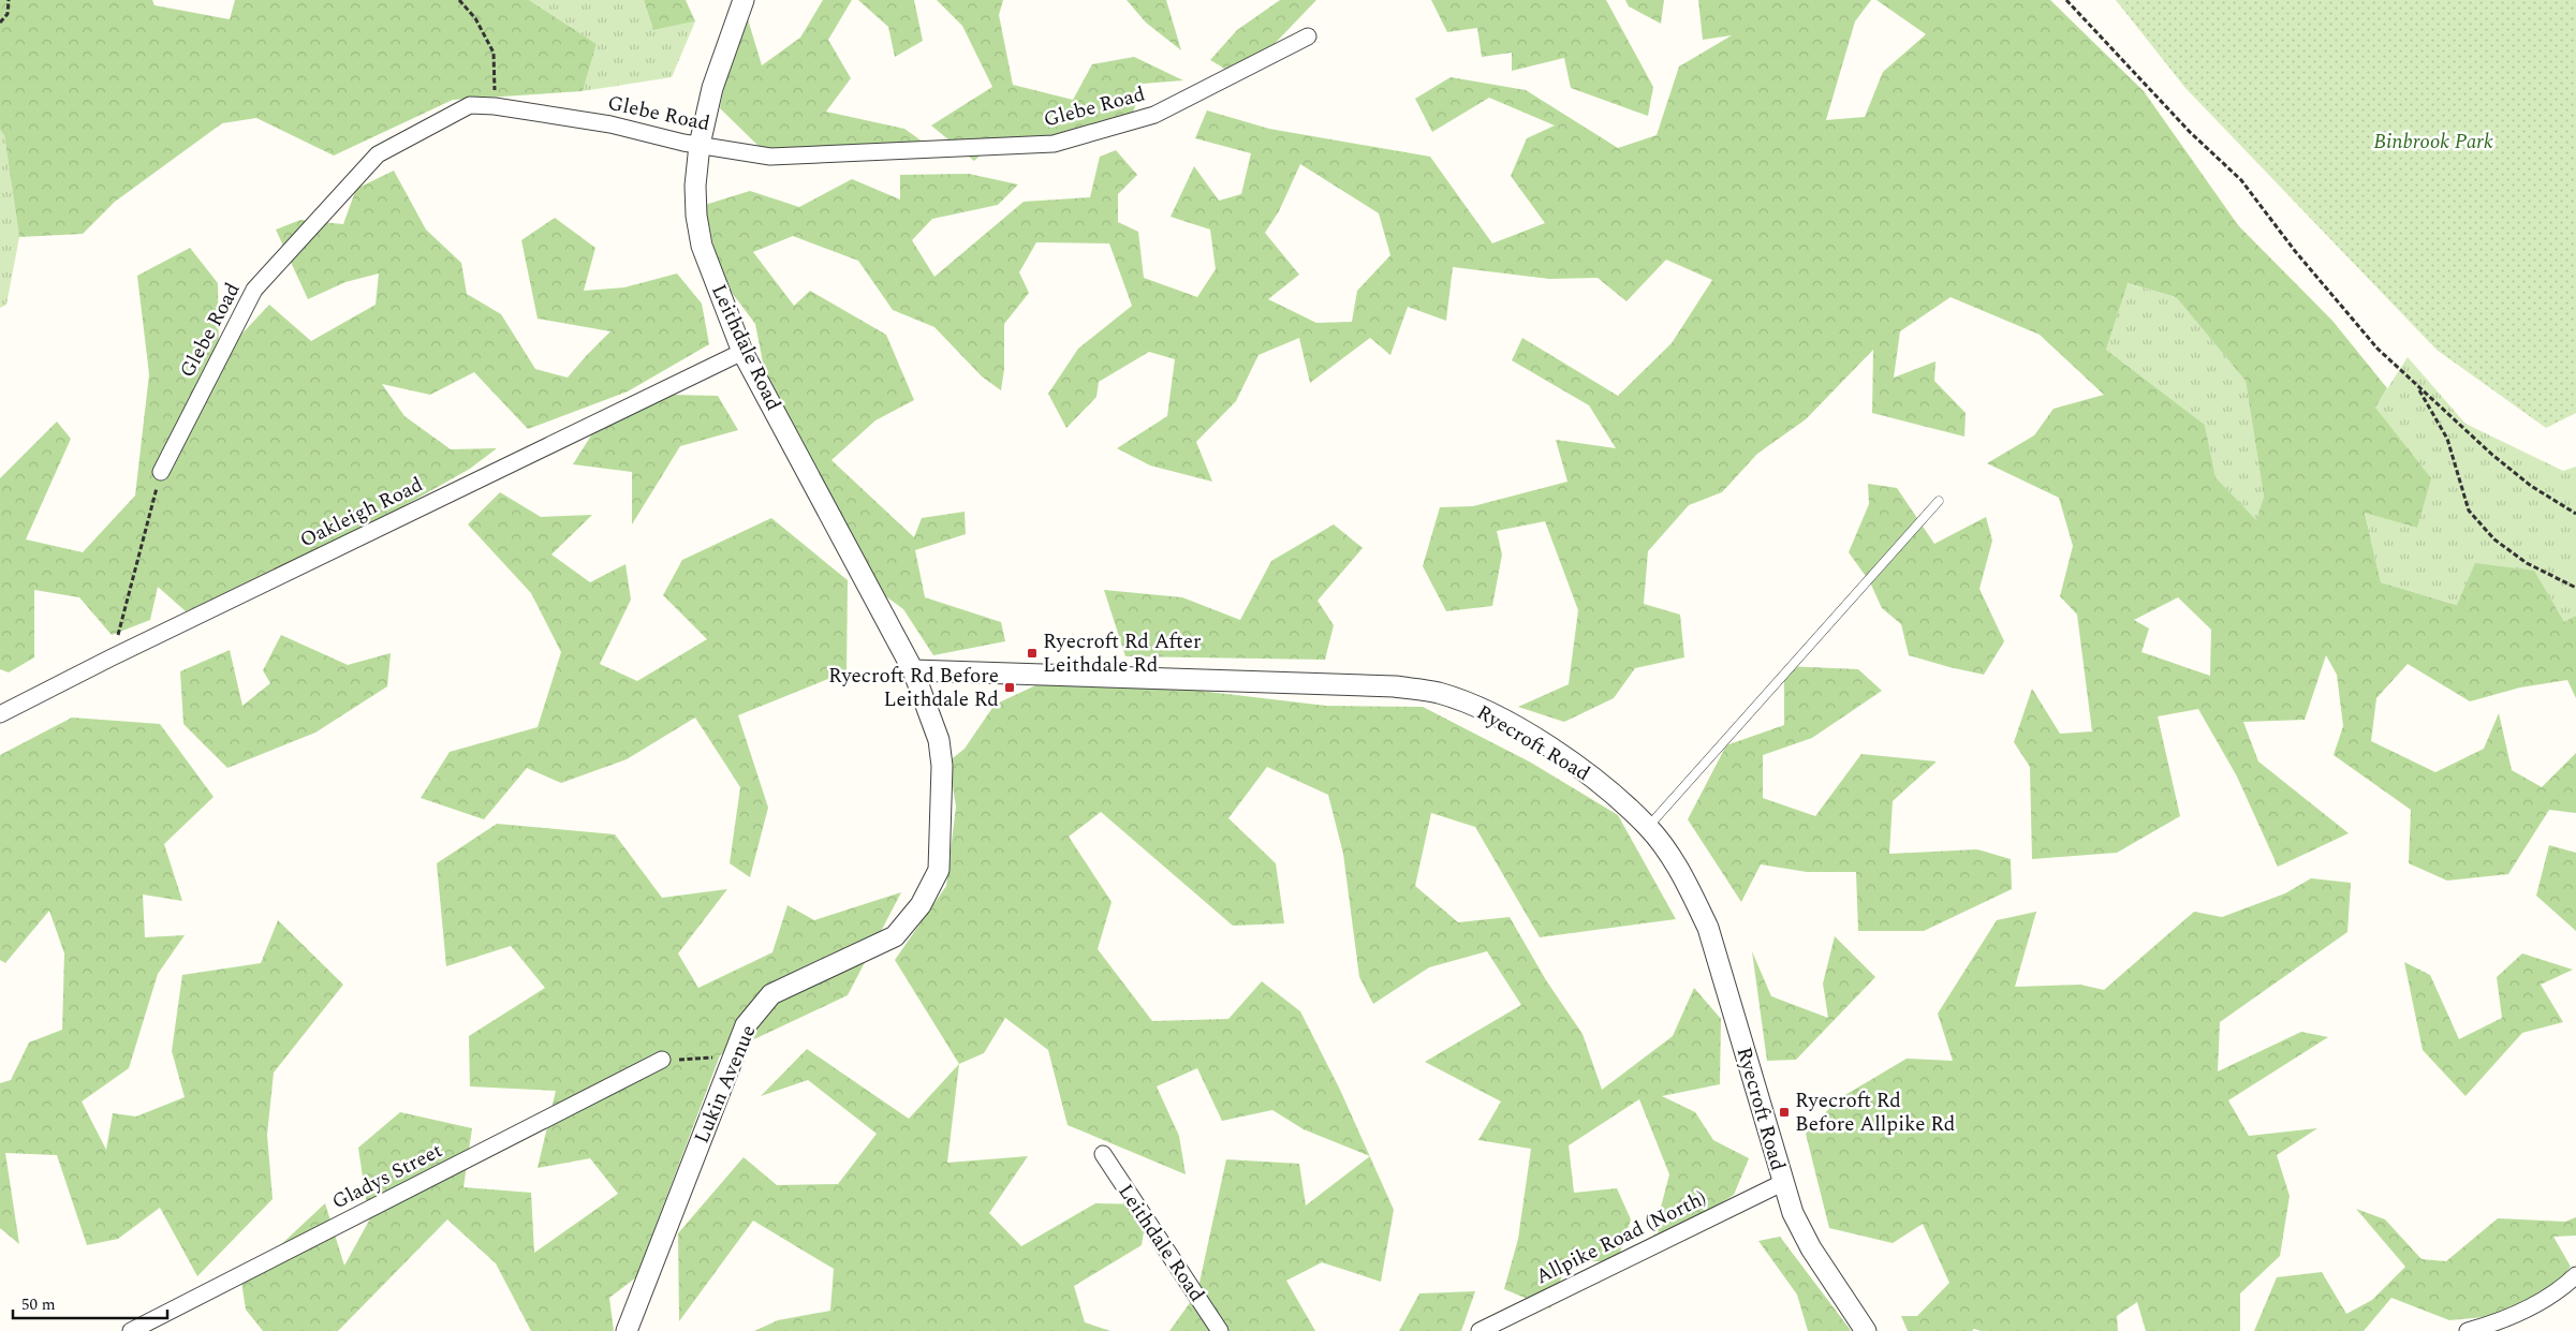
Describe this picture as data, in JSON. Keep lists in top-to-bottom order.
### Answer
{
  "streets": {
    "street": [
      "Glebe Road",
      "Leithdale Road",
      "Oakleigh Road",
      "Ryecroft Road",
      "Lukin Avenue",
      "Gladys Street",
      "Allpike Road (North)"
    ]
  },
  "crossings": [
    ["Glebe Road", "Leithdale Road"],
    ["Leithdale Road", "Oakleigh Road"],
    ["Leithdale Road", "Ryecroft Road"],
    ["Leithdale Road", "Lukin Avenue"],
    ["Ryecroft Road", "Lukin Avenue"],
    ["Ryecroft Road", "Allpike Road (North)"]
  ],
  "parks": ["Binbrook Park"],
  "places": {
    "transit": ["Ryecroft Rd After Leithdale Rd", "Ryecroft Rd Before Leithdale Rd", "Ryecroft Rd Before Allpike Rd"]
  },
  "scale_bar": "50 m"
}
